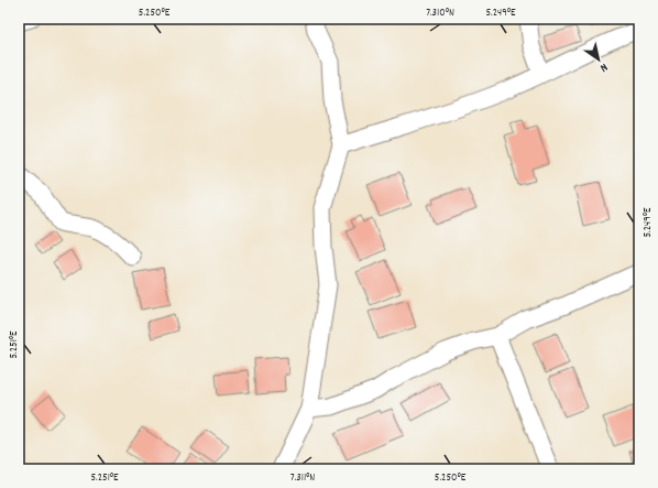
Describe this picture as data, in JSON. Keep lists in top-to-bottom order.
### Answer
{
  "north": "bottom right",
  "coordinates": [
    "5.250°E",
    "7.310°N",
    "5.249°E",
    "5.251°E",
    "7.311°N"
  ]
}
